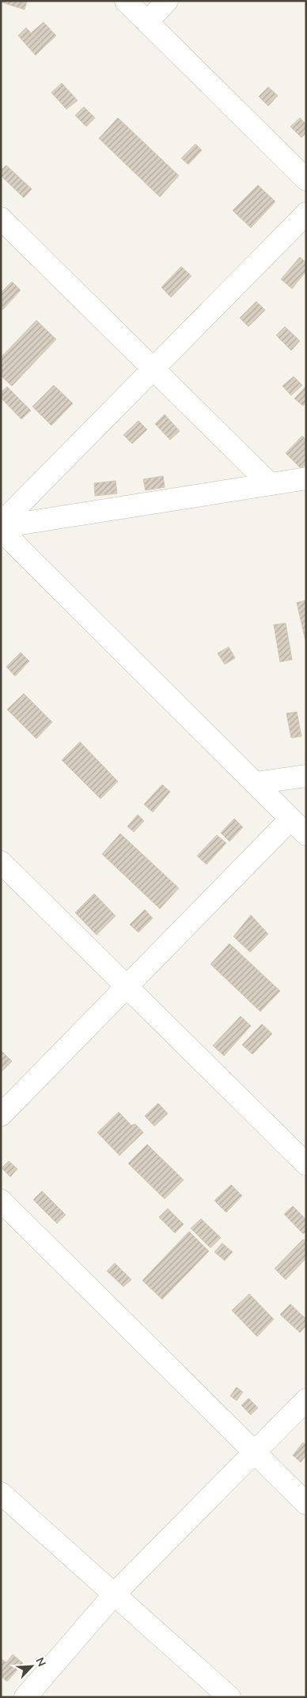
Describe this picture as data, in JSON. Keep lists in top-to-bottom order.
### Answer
{
  "north": "top right"
}
